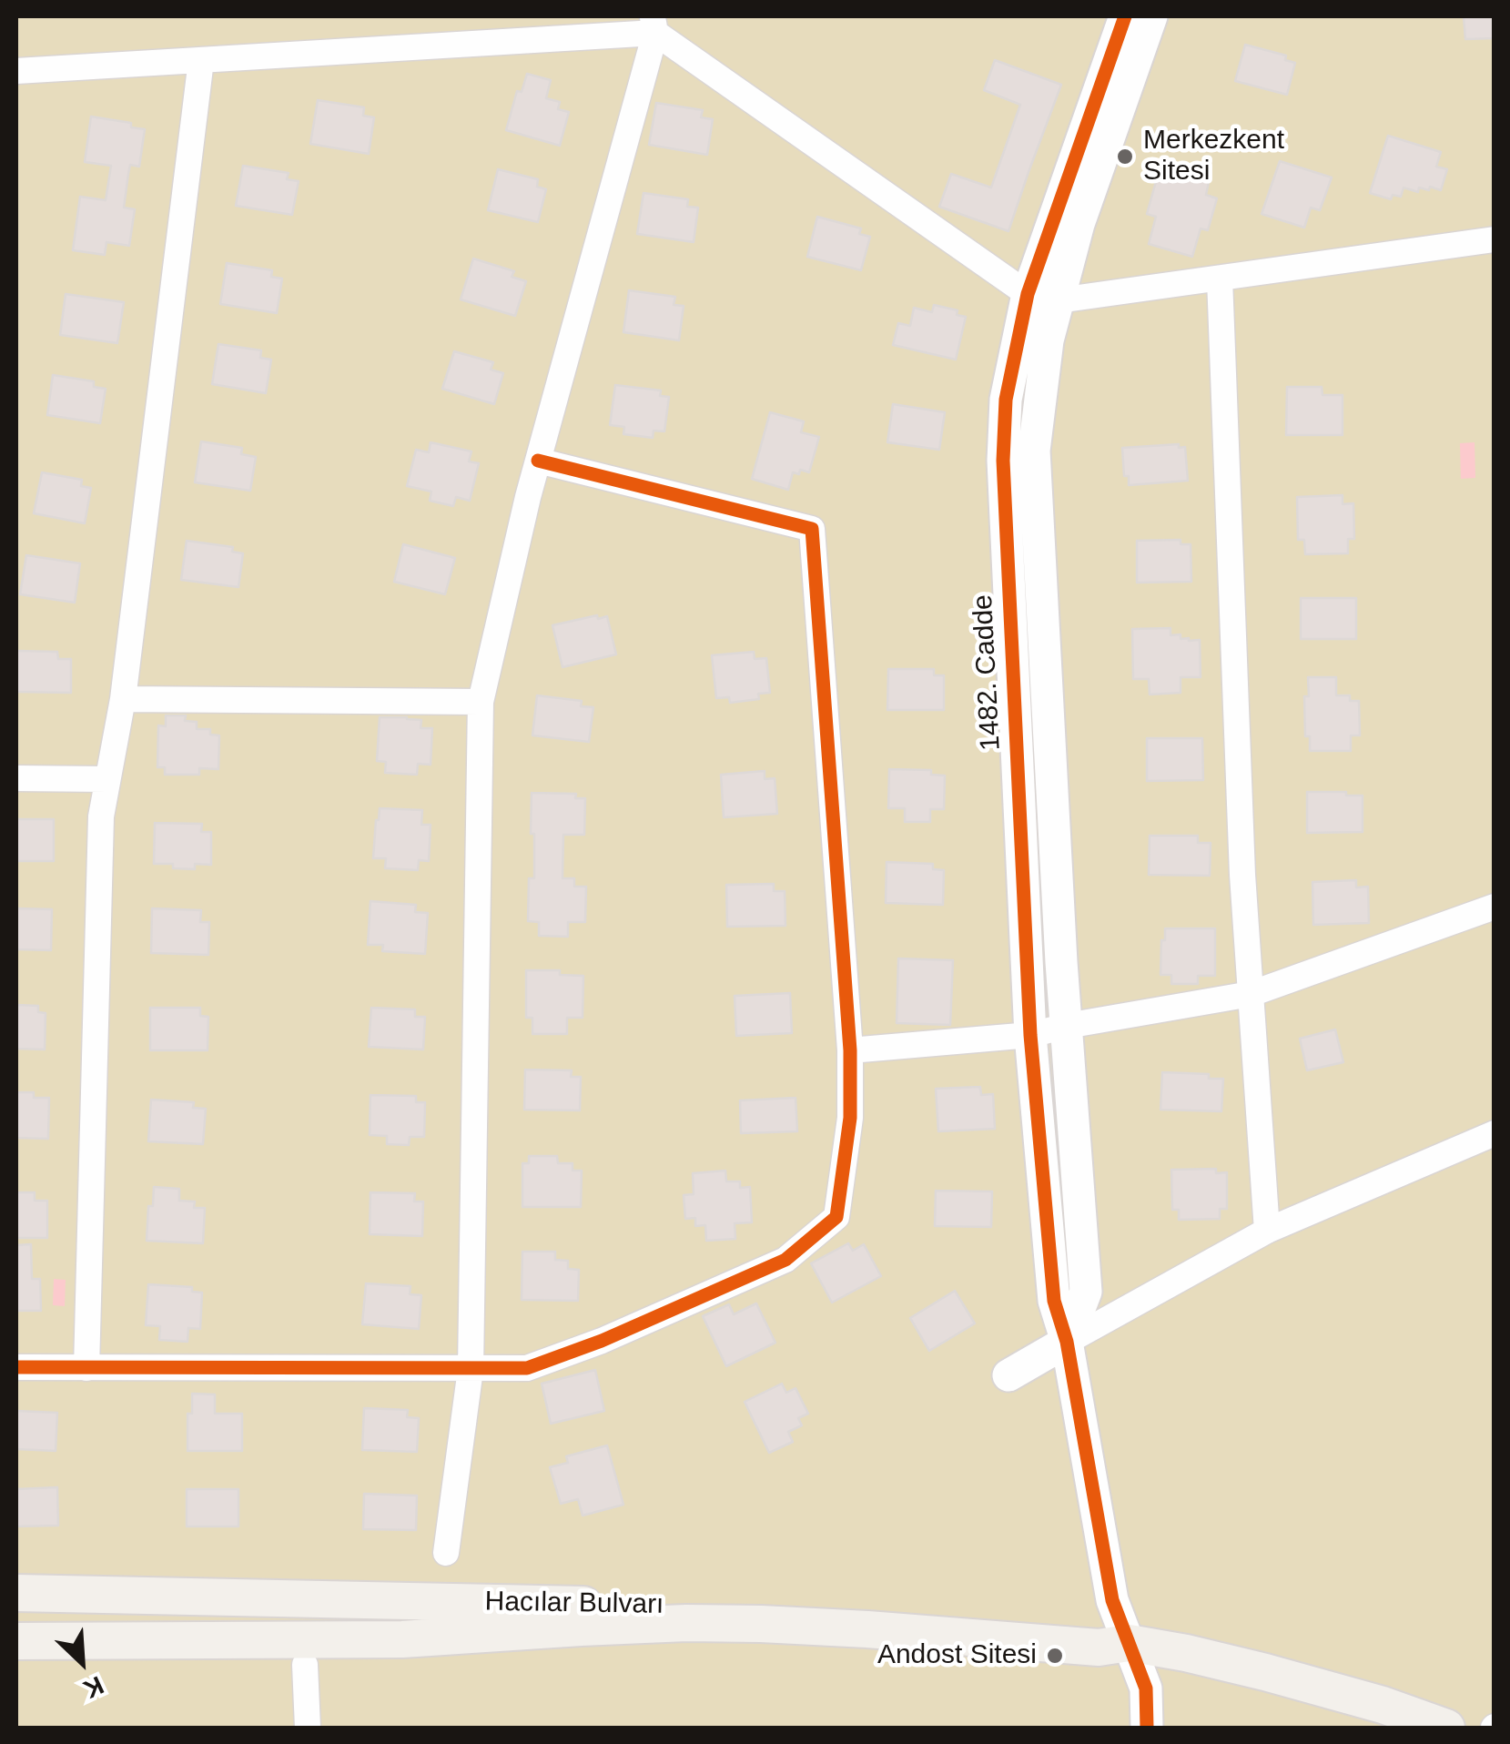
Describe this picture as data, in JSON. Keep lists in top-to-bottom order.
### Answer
{
  "streets": {
    "main road": ["Hacılar Bulvarı"],
    "street": ["1482. Cadde"]
  },
  "places": ["Merkezkent Sitesi", "Andost Sitesi"],
  "north": "bottom right"
}
